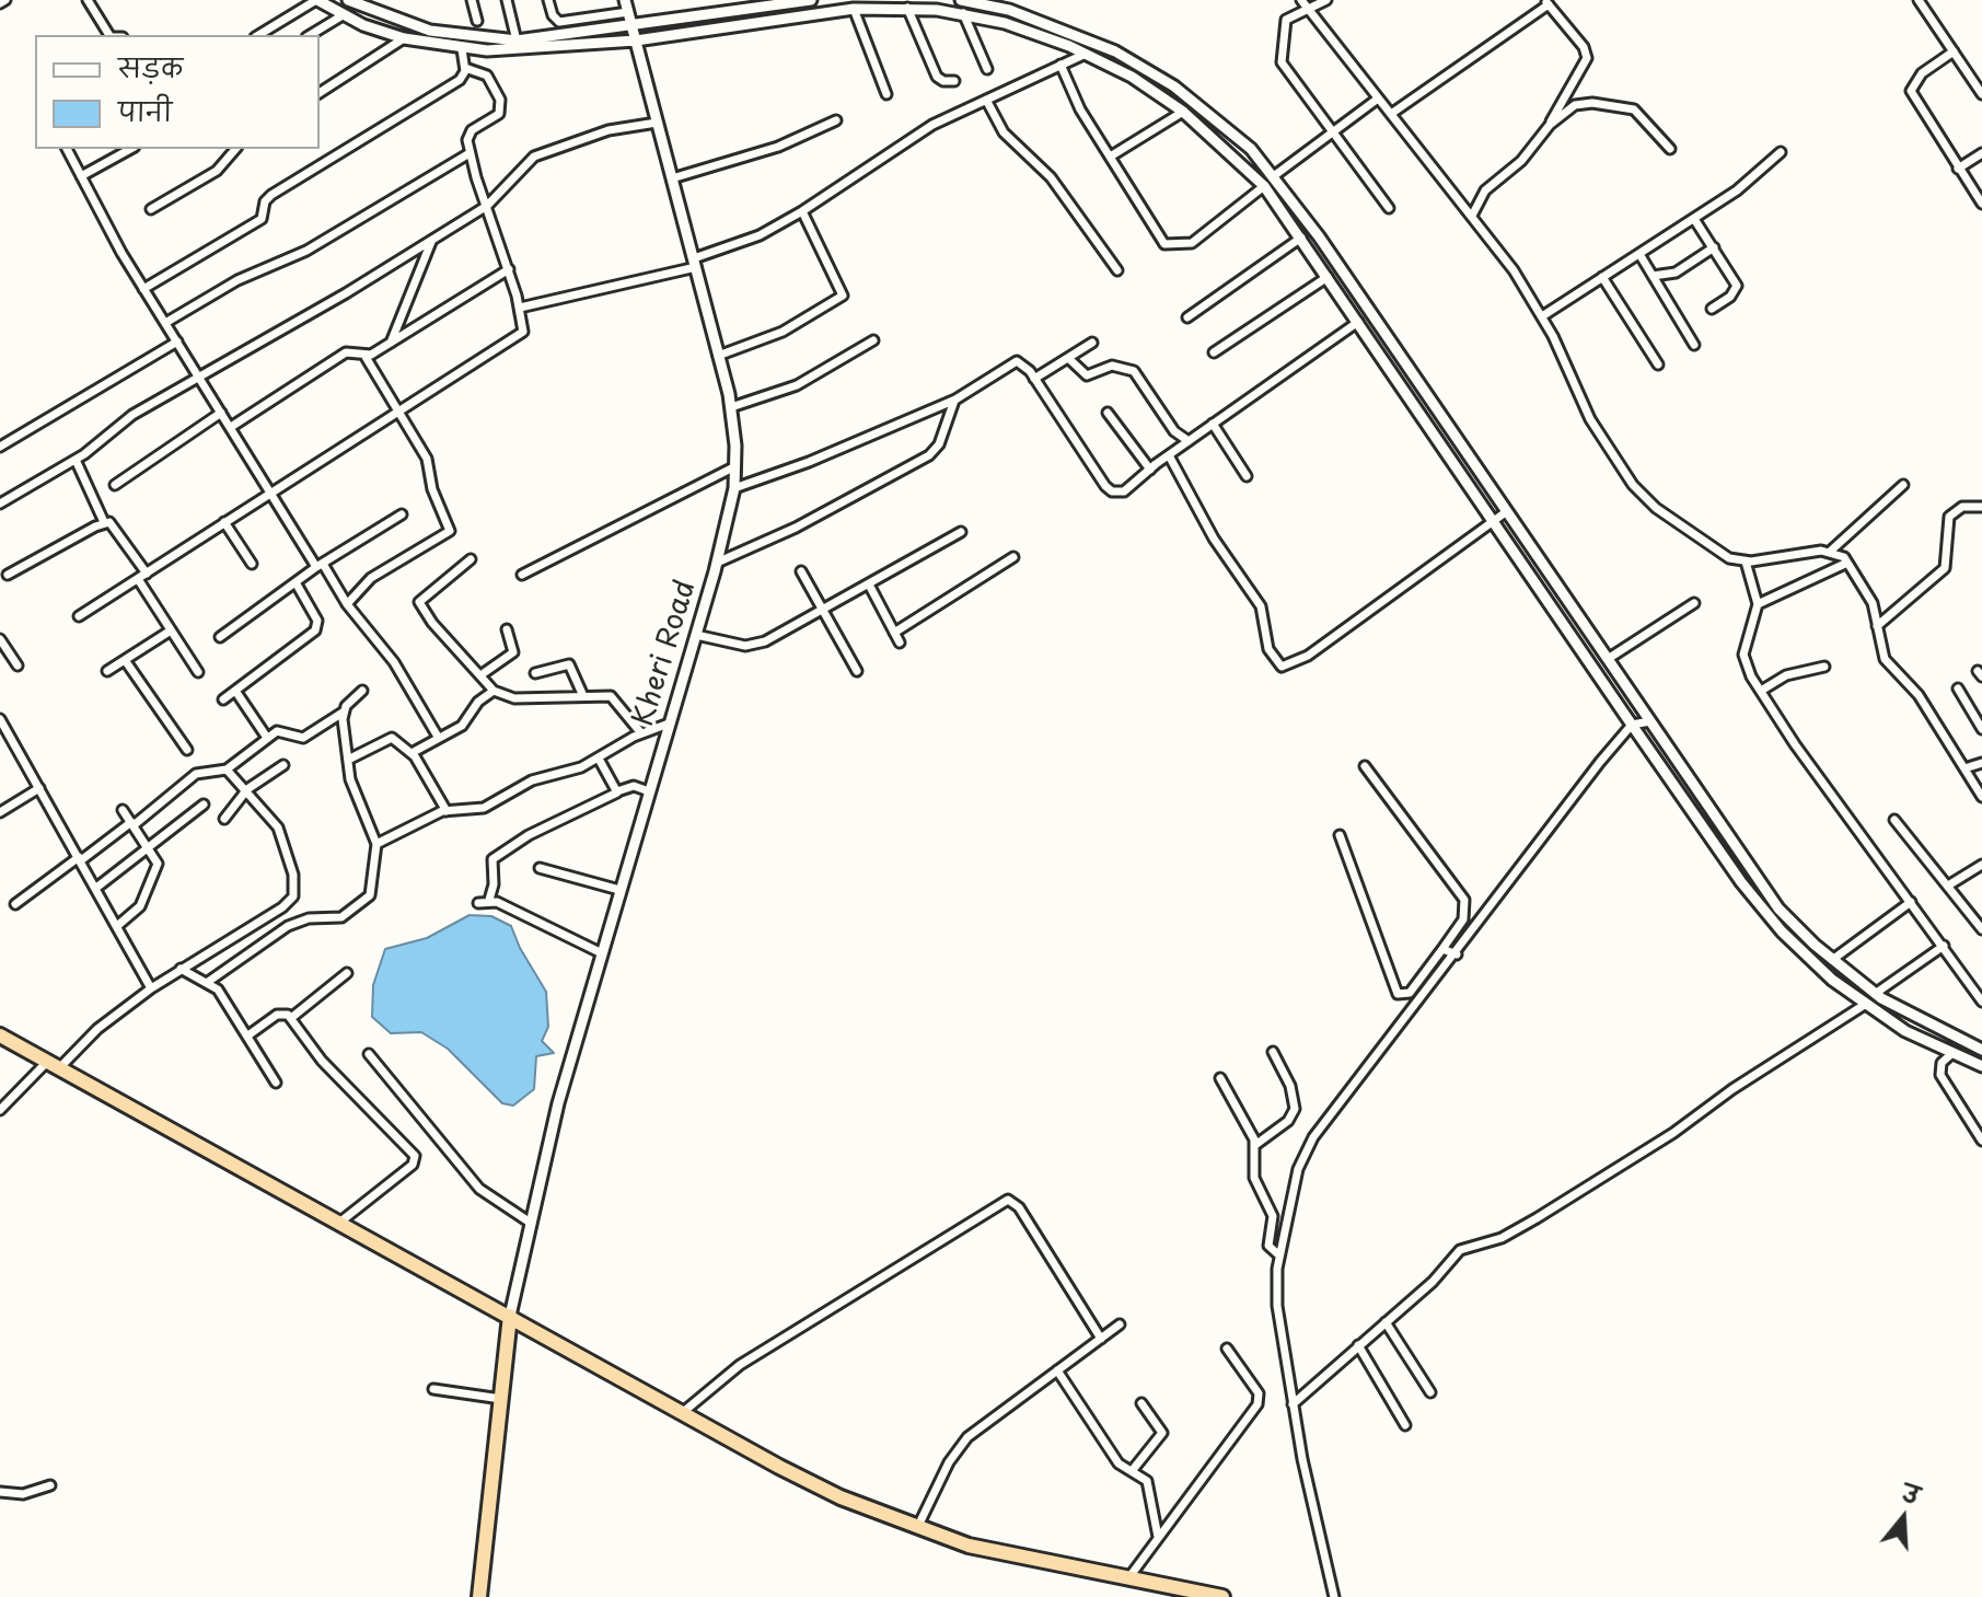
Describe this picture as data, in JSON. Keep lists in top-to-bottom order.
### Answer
{
  "streets": {
    "street": ["Kheri Road"]
  },
  "legend": ["सड़क", "पानी"],
  "north": "top"
}
